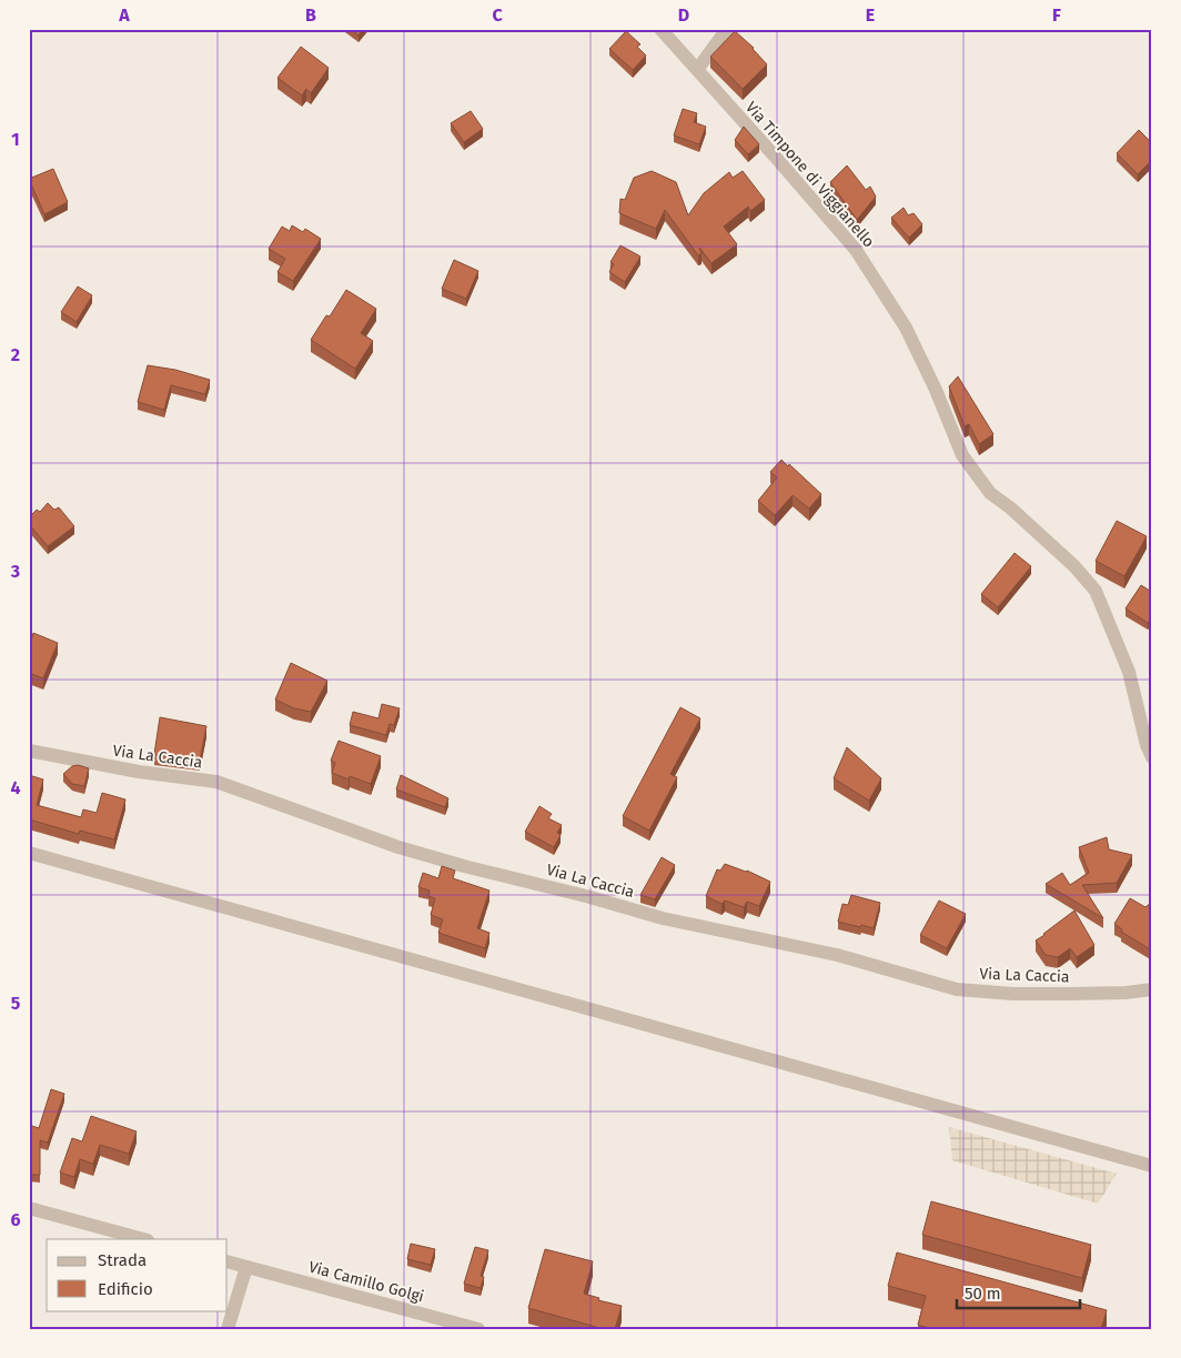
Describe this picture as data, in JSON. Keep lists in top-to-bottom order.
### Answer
{
  "streets": {
    "street": ["Via Timpone di Viggianello", "Via La Caccia", "Via Camillo Golgi"]
  },
  "legend": ["Strada", "Edificio"],
  "scale_bar": "50 m",
  "grid": {
    "columns": [
      "A",
      "B",
      "C",
      "D",
      "E",
      "F"
    ],
    "rows": [
      "1",
      "2",
      "3",
      "4",
      "5",
      "6"
    ]
  }
}
